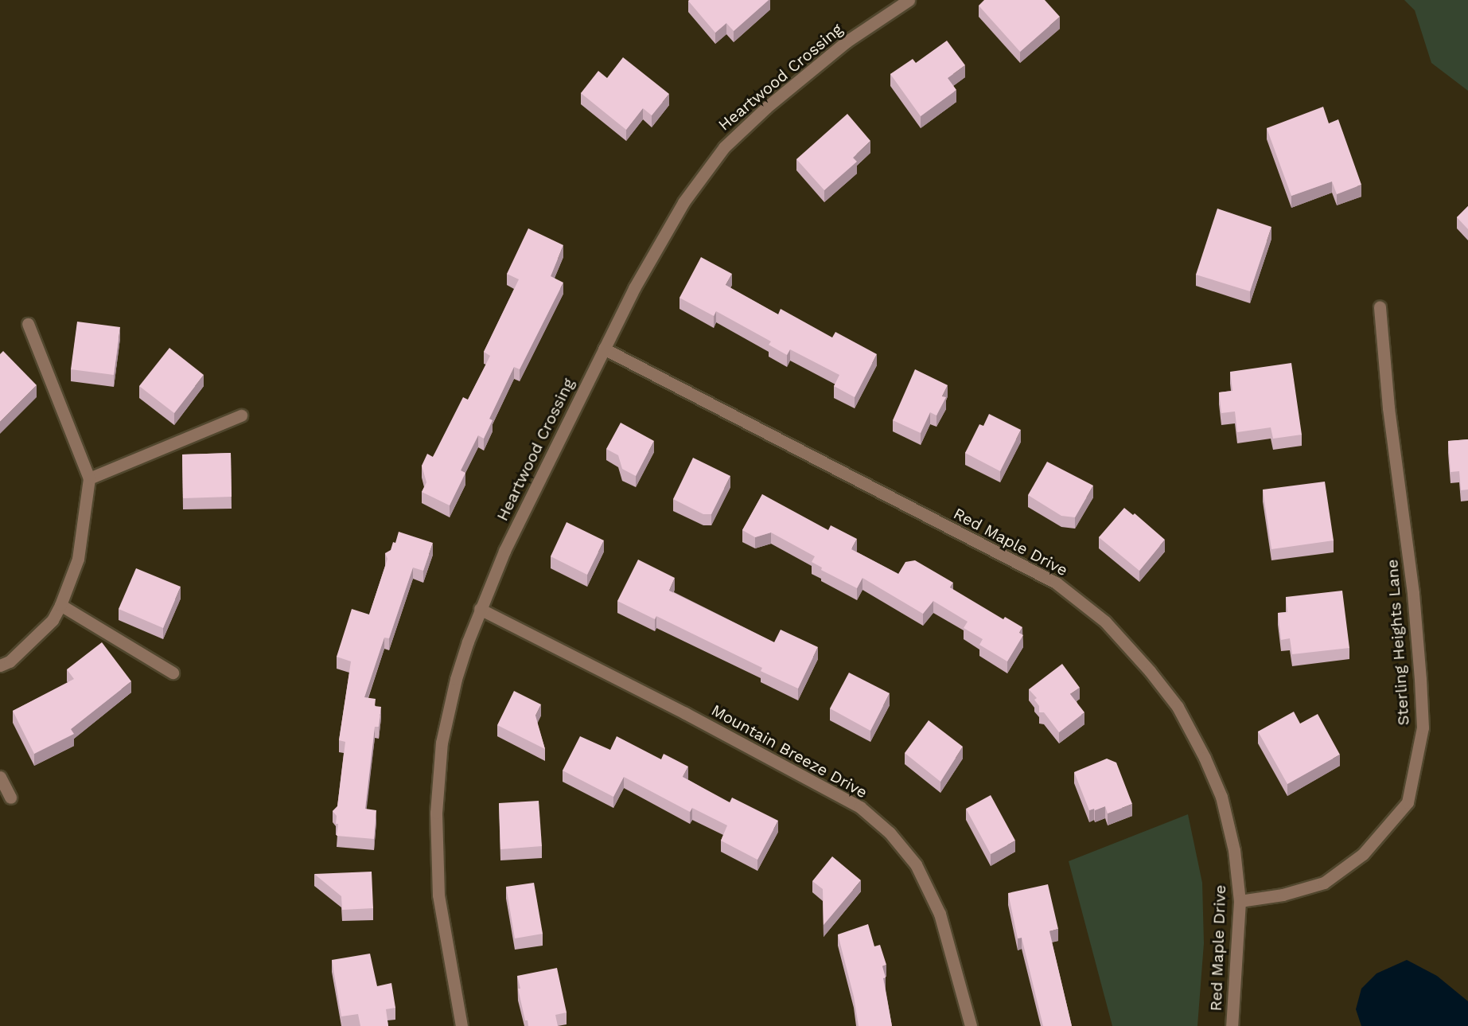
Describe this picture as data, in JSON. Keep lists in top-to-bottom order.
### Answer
{
  "streets": {
    "street": [
      "Heartwood Crossing",
      "Red Maple Drive",
      "Sterling Heights Lane",
      "Mountain Breeze Drive"
    ]
  },
  "crossings": [
    ["Heartwood Crossing", "Red Maple Drive"],
    ["Heartwood Crossing", "Mountain Breeze Drive"],
    ["Red Maple Drive", "Sterling Heights Lane"]
  ]
}
